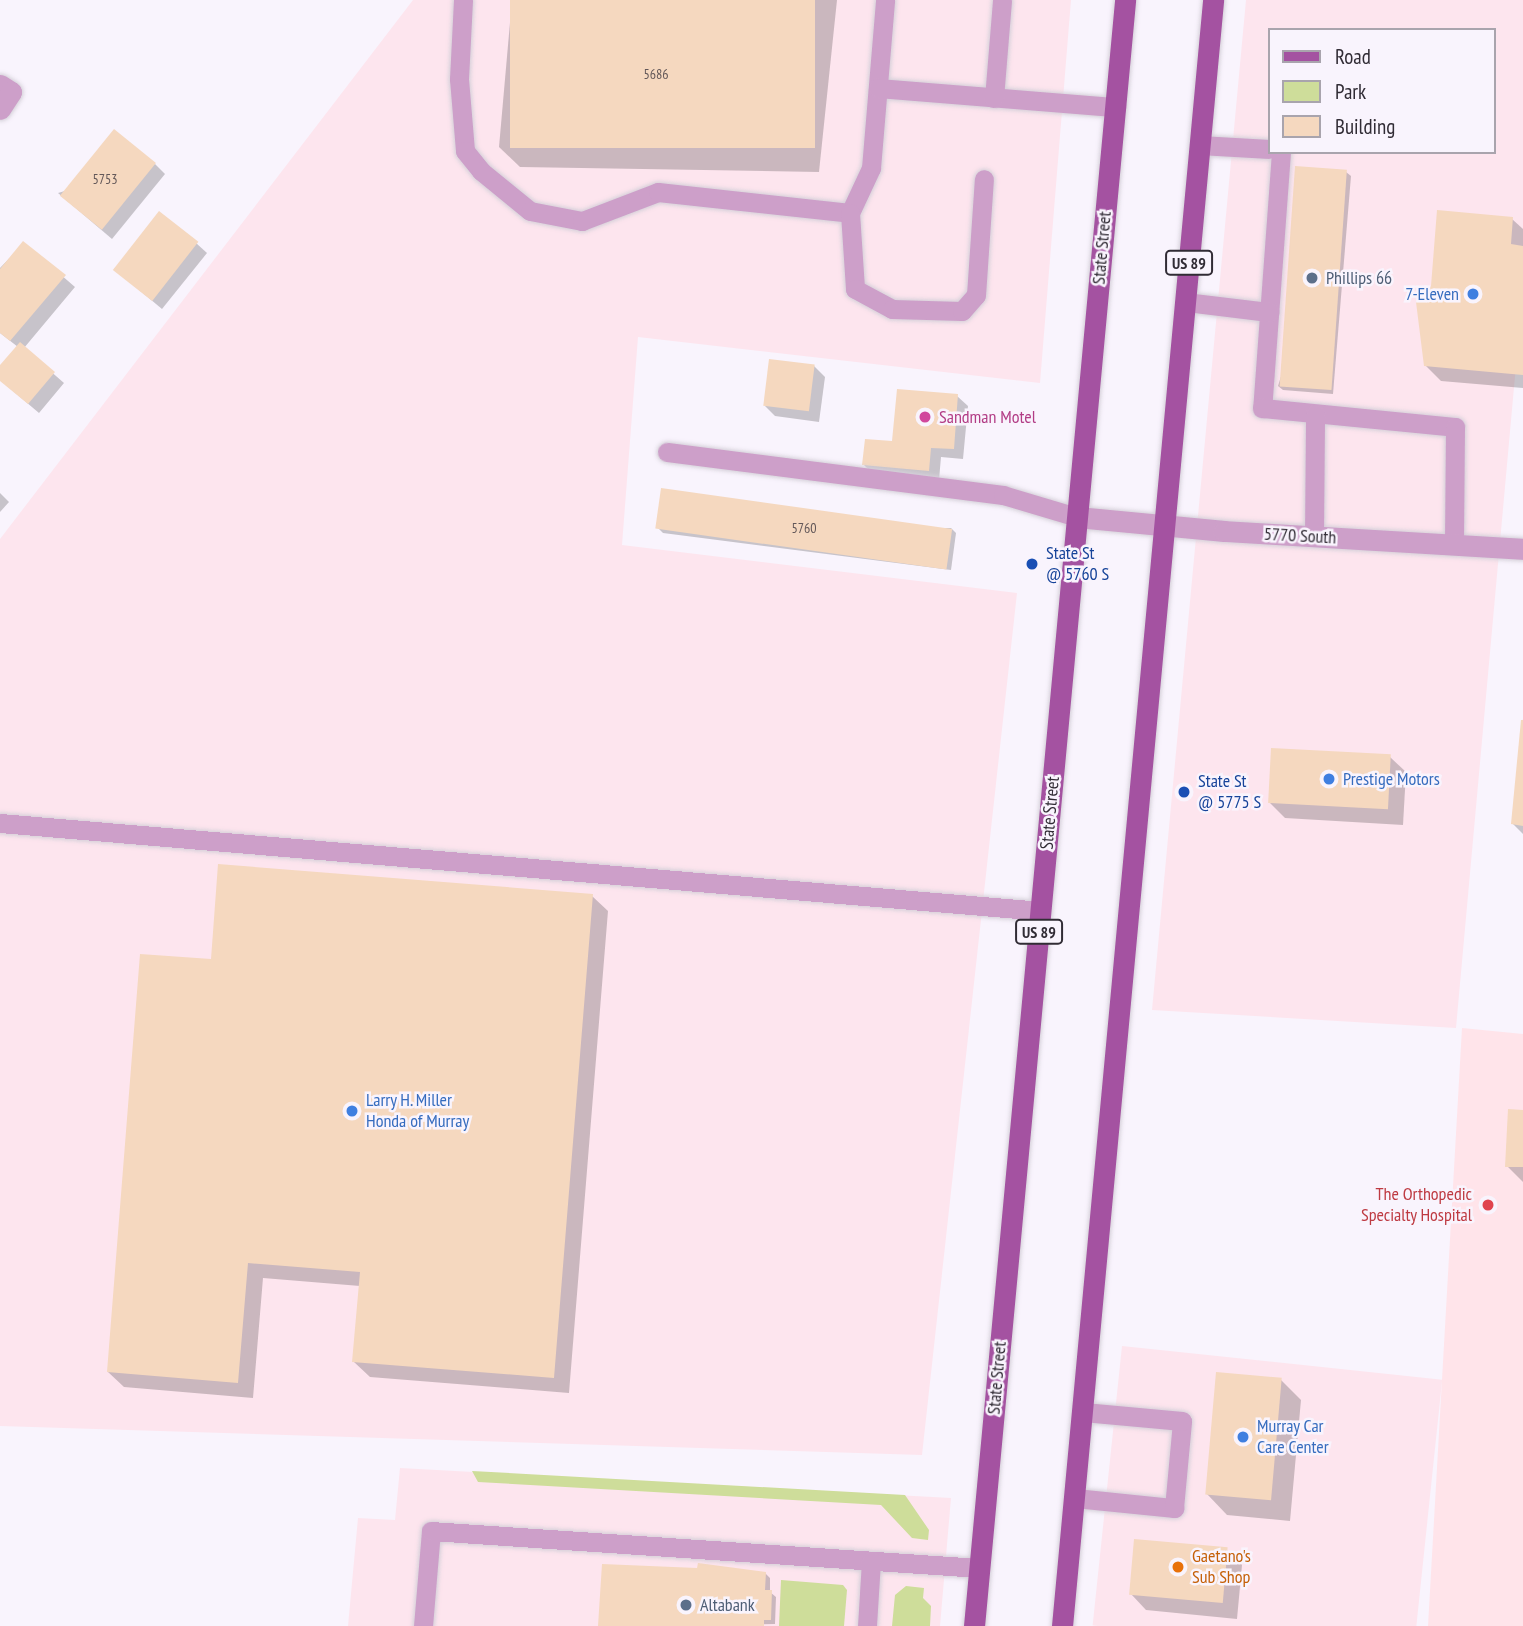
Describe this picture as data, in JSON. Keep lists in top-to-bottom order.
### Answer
{
  "streets": {
    "main road": ["State Street", "US 89"],
    "street": ["5770 South"]
  },
  "crossings": [
    ["State Street", "5770 South"],
    ["US 89", "5770 South"]
  ],
  "places": [
    "Phillips 66",
    "7-Eleven",
    "Sandman Motel",
    "State St @ 5760 S",
    "Prestige Motors",
    "State St @ 5775 S",
    "Larry H. Miller Honda of Murray",
    "The Orthopedic Specialty Hospital",
    "Murray Car Care Center",
    "Gaetano's Sub Shop",
    "Altabank"
  ],
  "house_numbers": ["5686", "5753", "5760"],
  "legend": ["Road", "Park", "Building"]
}
